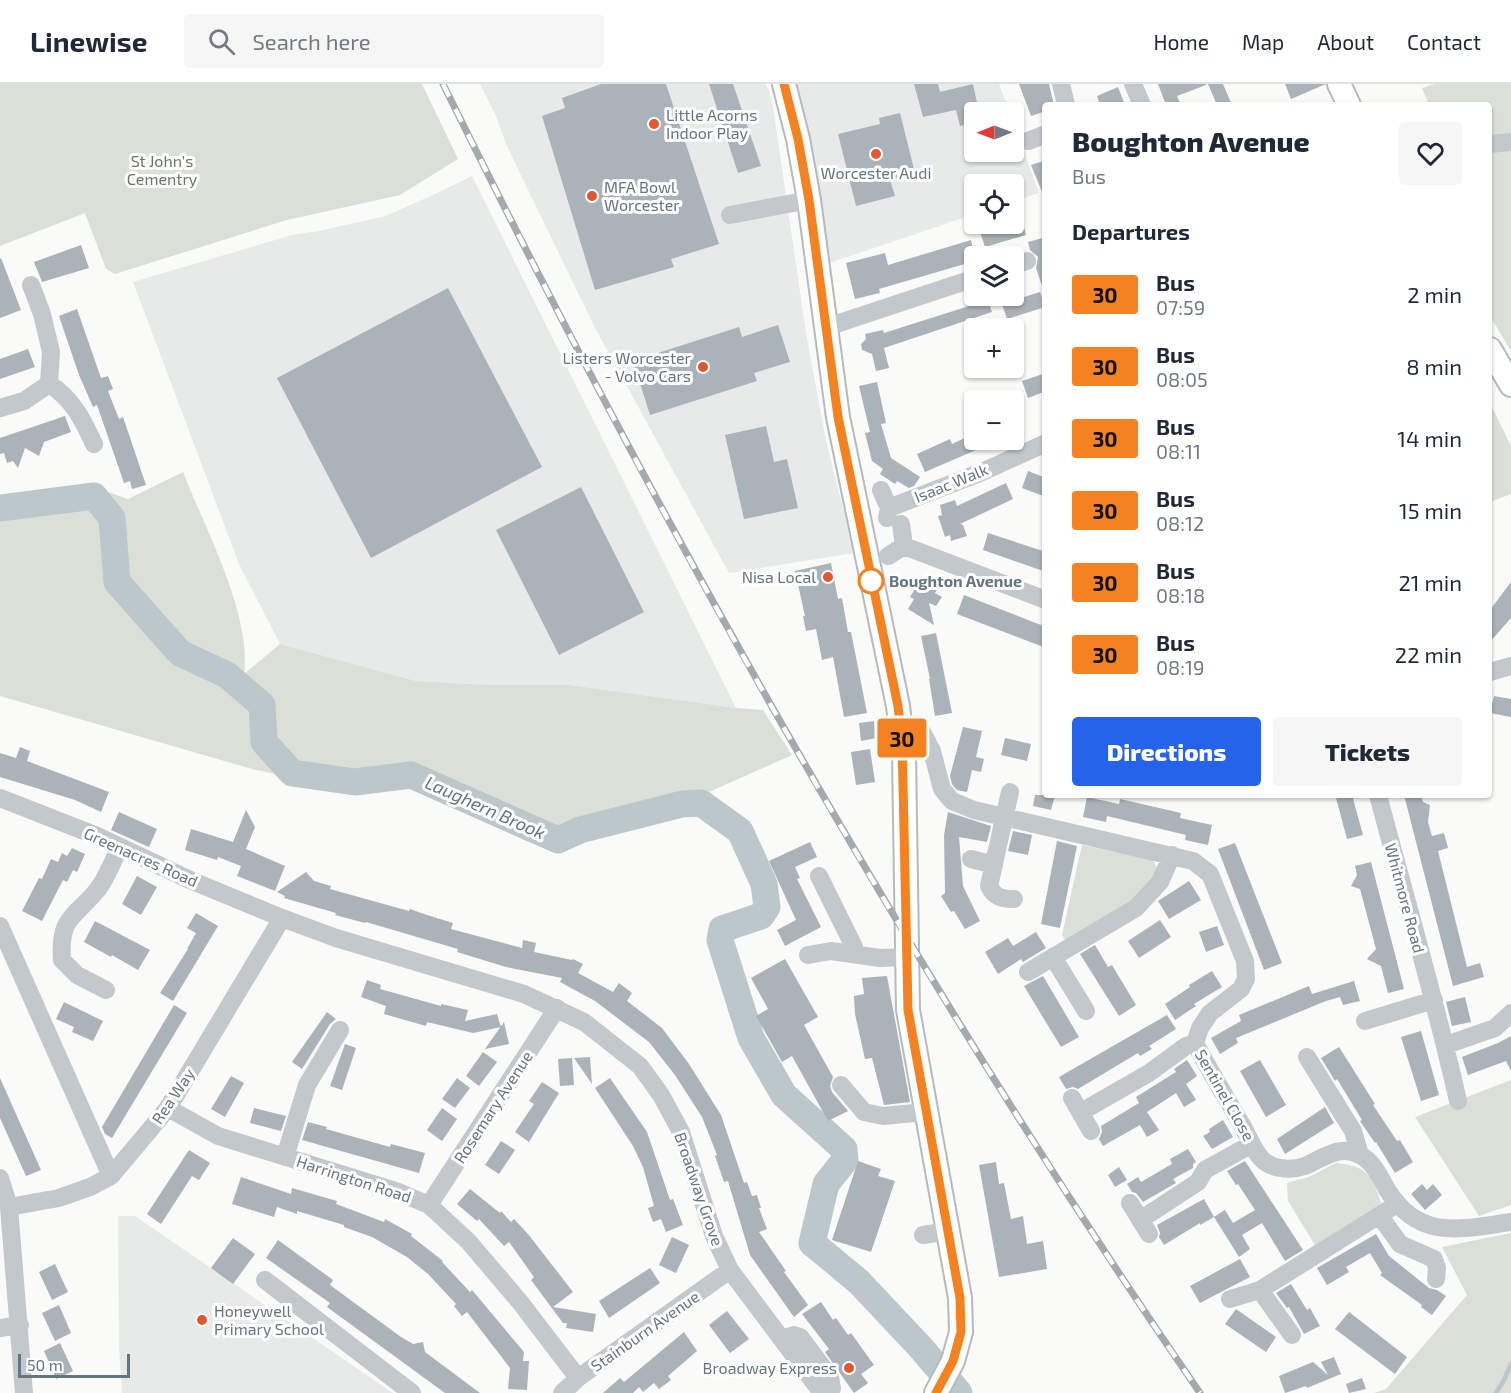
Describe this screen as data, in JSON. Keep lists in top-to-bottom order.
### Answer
{
  "streets": {
    "street": [
      "Isaac Walk",
      "Greenacres Road",
      "Whitmore Road",
      "Sentinel Close",
      "Rea Way",
      "Rosemary Avenue",
      "Harrington Road",
      "Broadway Grove",
      "Stainburn Avenue"
    ]
  },
  "crossings": [
    ["Greenacres Road", "Rea Way"],
    ["Greenacres Road", "Broadway Grove"],
    ["Rea Way", "Harrington Road"],
    ["Rea Way", "Broadway Grove"],
    ["Rosemary Avenue", "Harrington Road"],
    ["Rosemary Avenue", "Broadway Grove"],
    ["Harrington Road", "Stainburn Avenue"],
    ["Broadway Grove", "Stainburn Avenue"]
  ],
  "water": ["Laughern Brook"],
  "parks": ["St John's Cementry"],
  "places": [
    "Little Acorns Indoor Play",
    "Worcester Audi",
    "MFA Bowl Worcester",
    "Listers Worcester - Volvo Cars",
    "Nisa Local",
    "Boughton Avenue",
    "Honeywell Primary School",
    "Broadway Express"
  ],
  "lines": ["bus line 30"],
  "scale_bar": "50 m",
  "north": "left",
  "page": {
    "header": "Linewise",
    "search": "Search here",
    "nav": [
      "Home",
      "Map",
      "About",
      "Contact"
    ],
    "on_map": "30",
    "map_buttons": ["+", "−"],
    "heading": [
      ["Boughton Avenue", "Bus"],
      "Departures"
    ],
    "list": [
      {
        "mark": "30",
        "name": "Bus",
        "note": "07:59",
        "value": "2 min"
      },
      {
        "mark": "30",
        "name": "Bus",
        "note": "08:05",
        "value": "8 min"
      },
      {
        "mark": "30",
        "name": "Bus",
        "note": "08:11",
        "value": "14 min"
      },
      {
        "mark": "30",
        "name": "Bus",
        "note": "08:12",
        "value": "15 min"
      },
      {
        "mark": "30",
        "name": "Bus",
        "note": "08:18",
        "value": "21 min"
      },
      {
        "mark": "30",
        "name": "Bus",
        "note": "08:19",
        "value": "22 min"
      }
    ],
    "buttons": ["Directions", "Tickets"],
    "scale": "50 m"
  }
}
